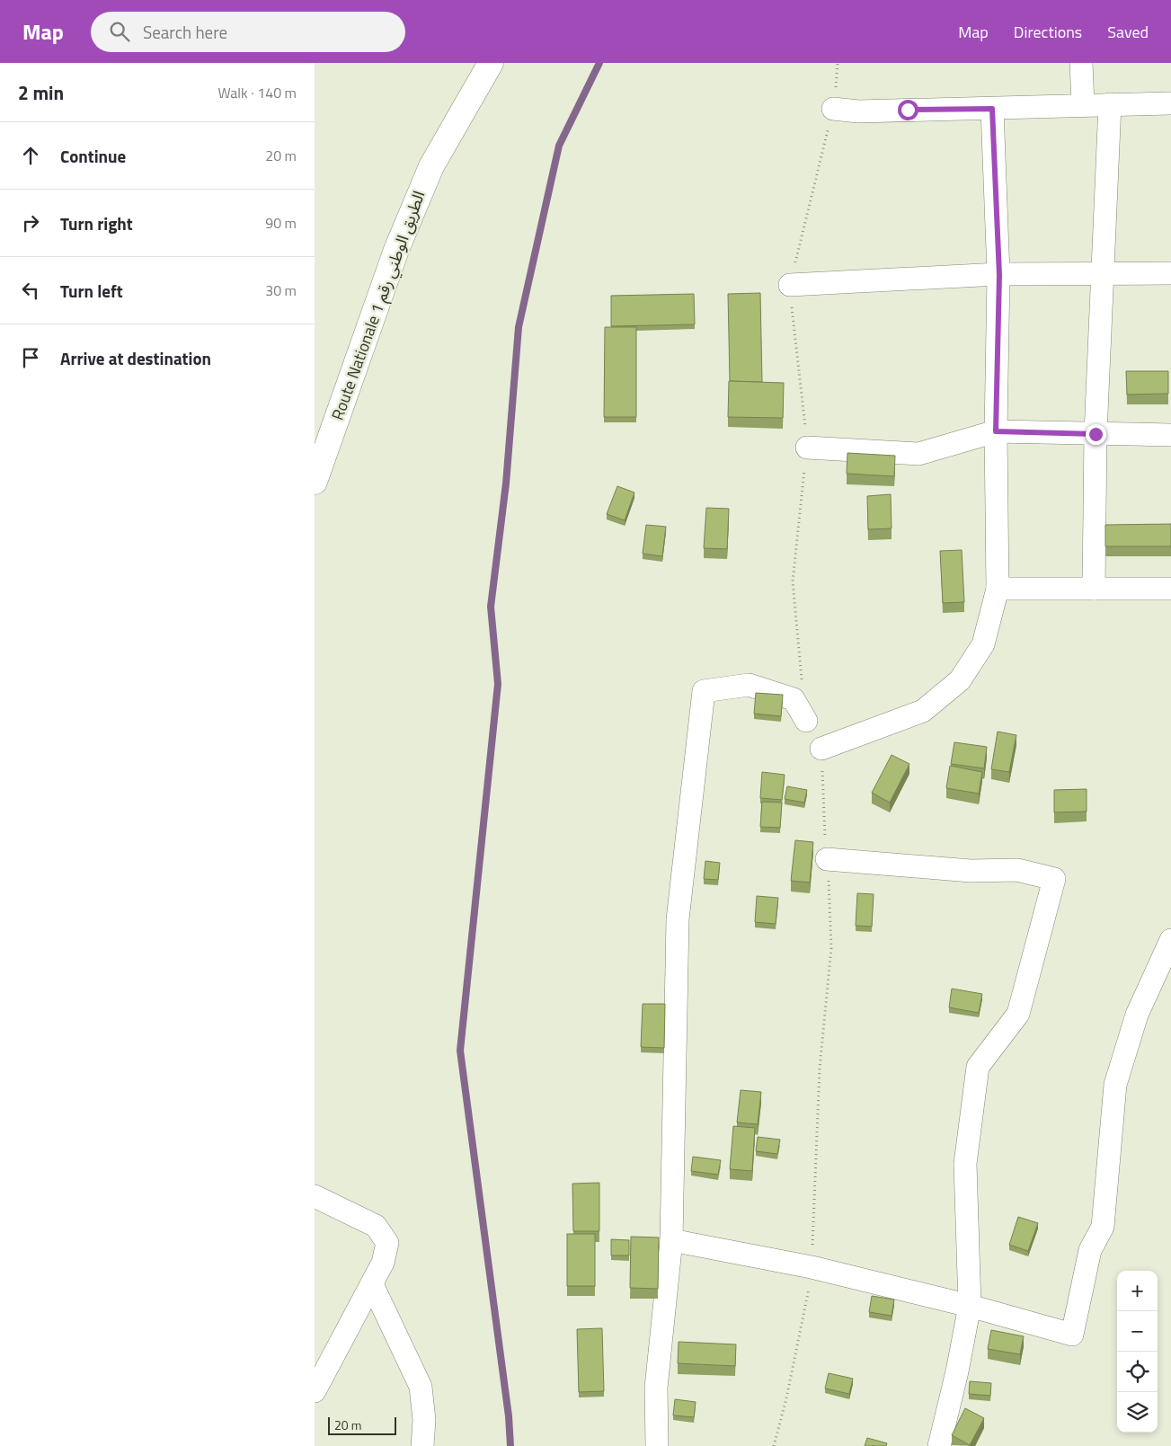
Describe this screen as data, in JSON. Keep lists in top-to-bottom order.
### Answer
{
  "streets": {
    "highway": ["Route Nationale الطريق الوطني رقم 1"]
  },
  "scale_bar": "20 m",
  "page": {
    "header": "Map",
    "search": "Search here",
    "nav": ["Map", "Directions", "Saved"],
    "heading": ["2 min", "Walk · 140 m"],
    "list": [
      ["Continue", "20 m"],
      ["Turn right", "90 m"],
      ["Turn left", "30 m"],
      "Arrive at destination"
    ],
    "map_buttons": ["+", "−"],
    "scale": "20 m"
  }
}
